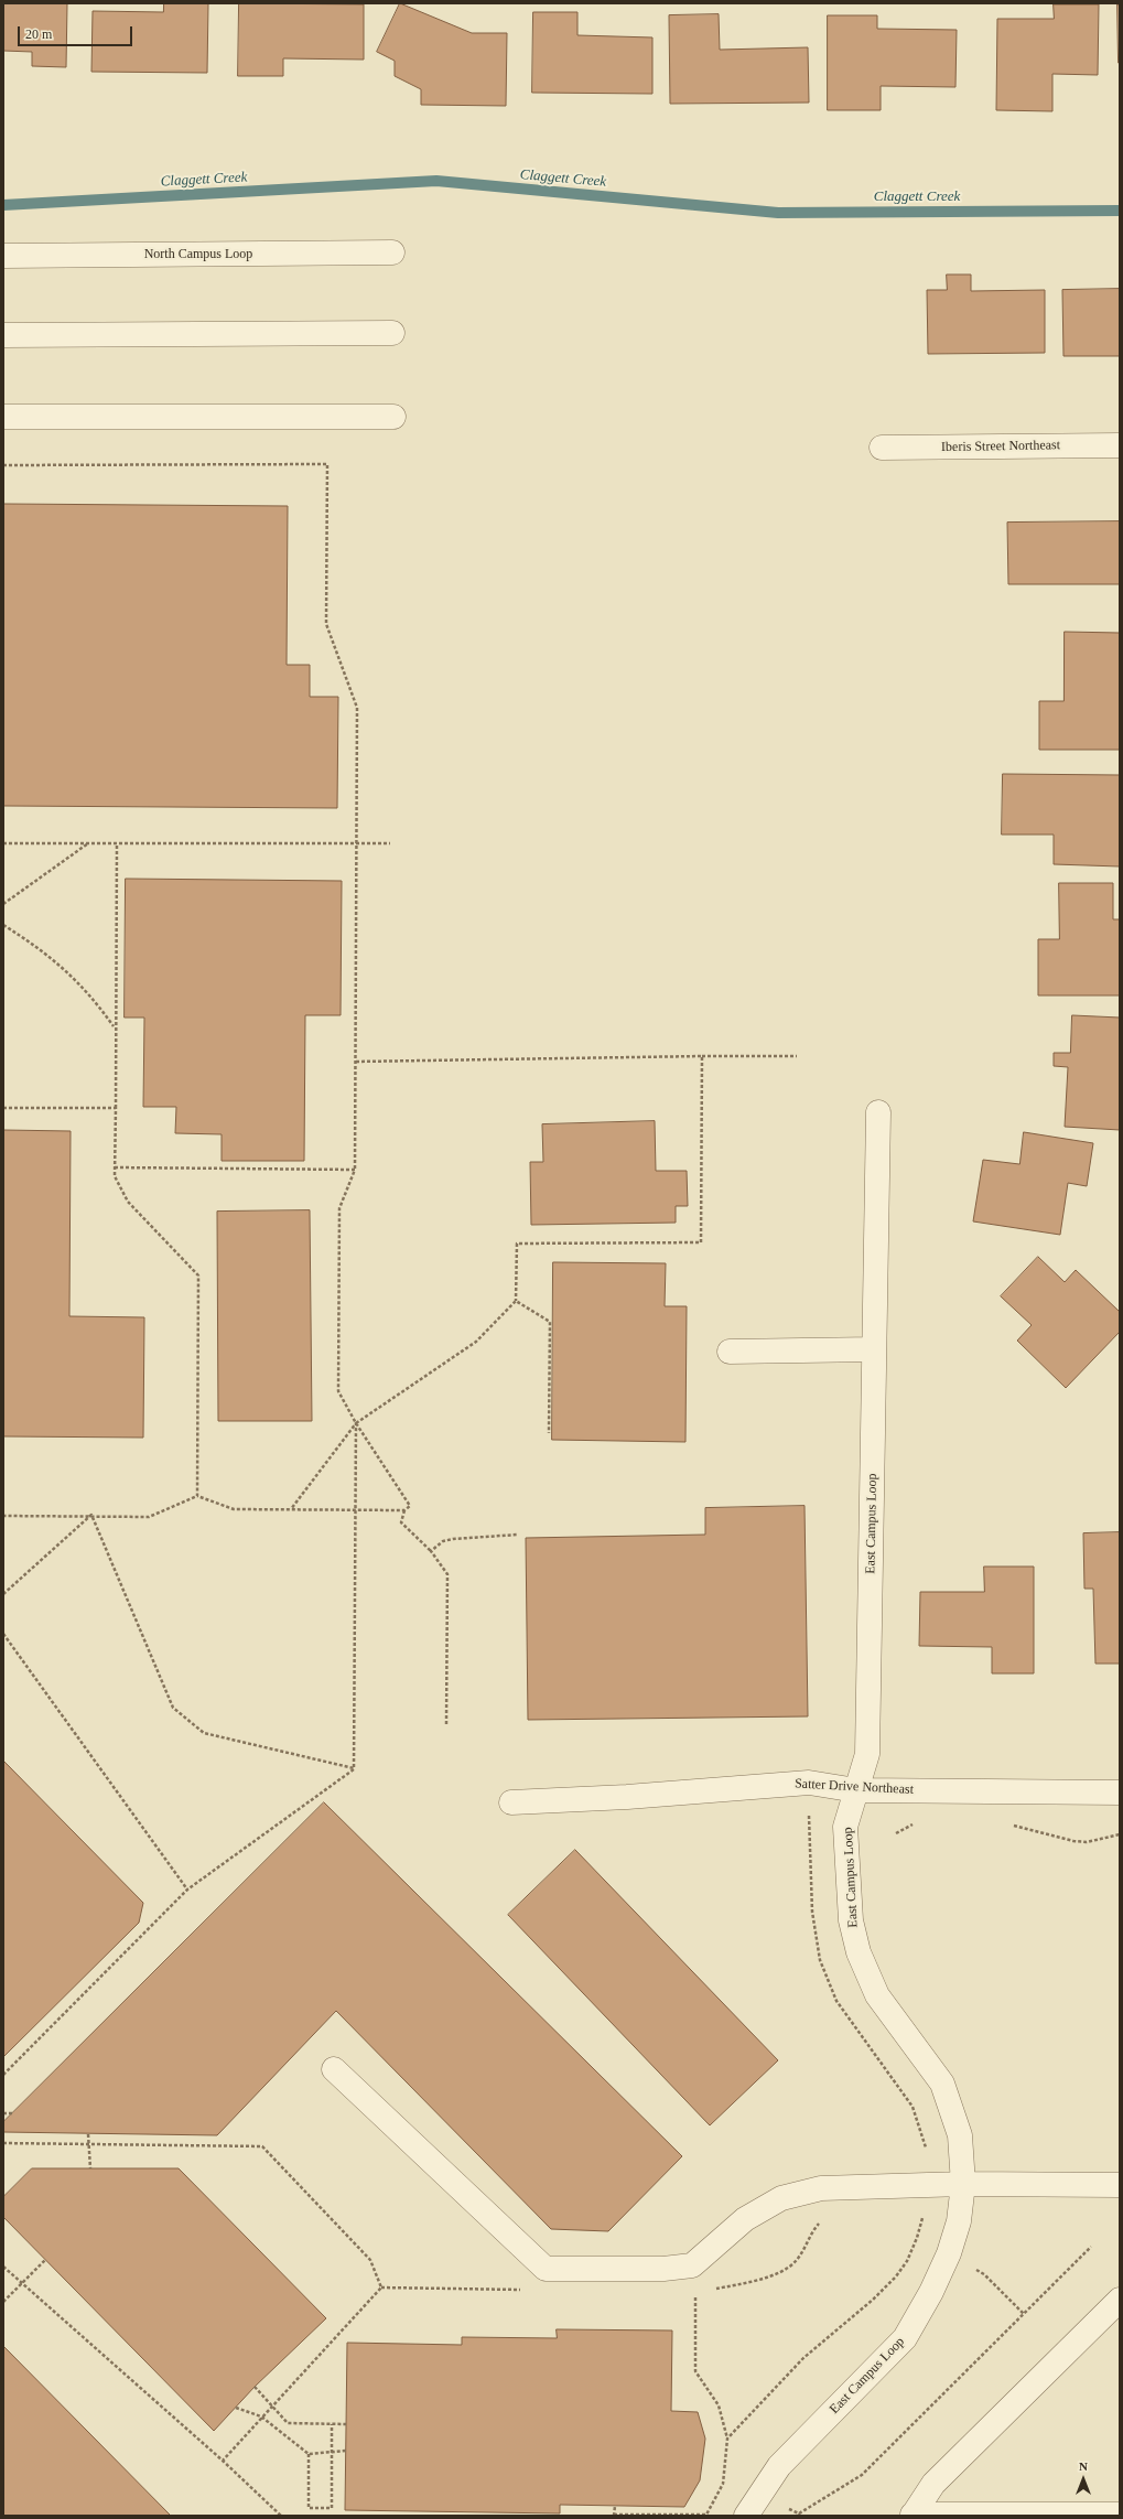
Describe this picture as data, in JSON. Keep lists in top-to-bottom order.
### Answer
{
  "streets": {
    "street": [
      "North Campus Loop",
      "Iberis Street Northeast",
      "East Campus Loop",
      "Satter Drive Northeast"
    ]
  },
  "crossings": [
    ["East Campus Loop", "Satter Drive Northeast"]
  ],
  "water": ["Claggett Creek"],
  "scale_bar": "20 m",
  "north": "top"
}
